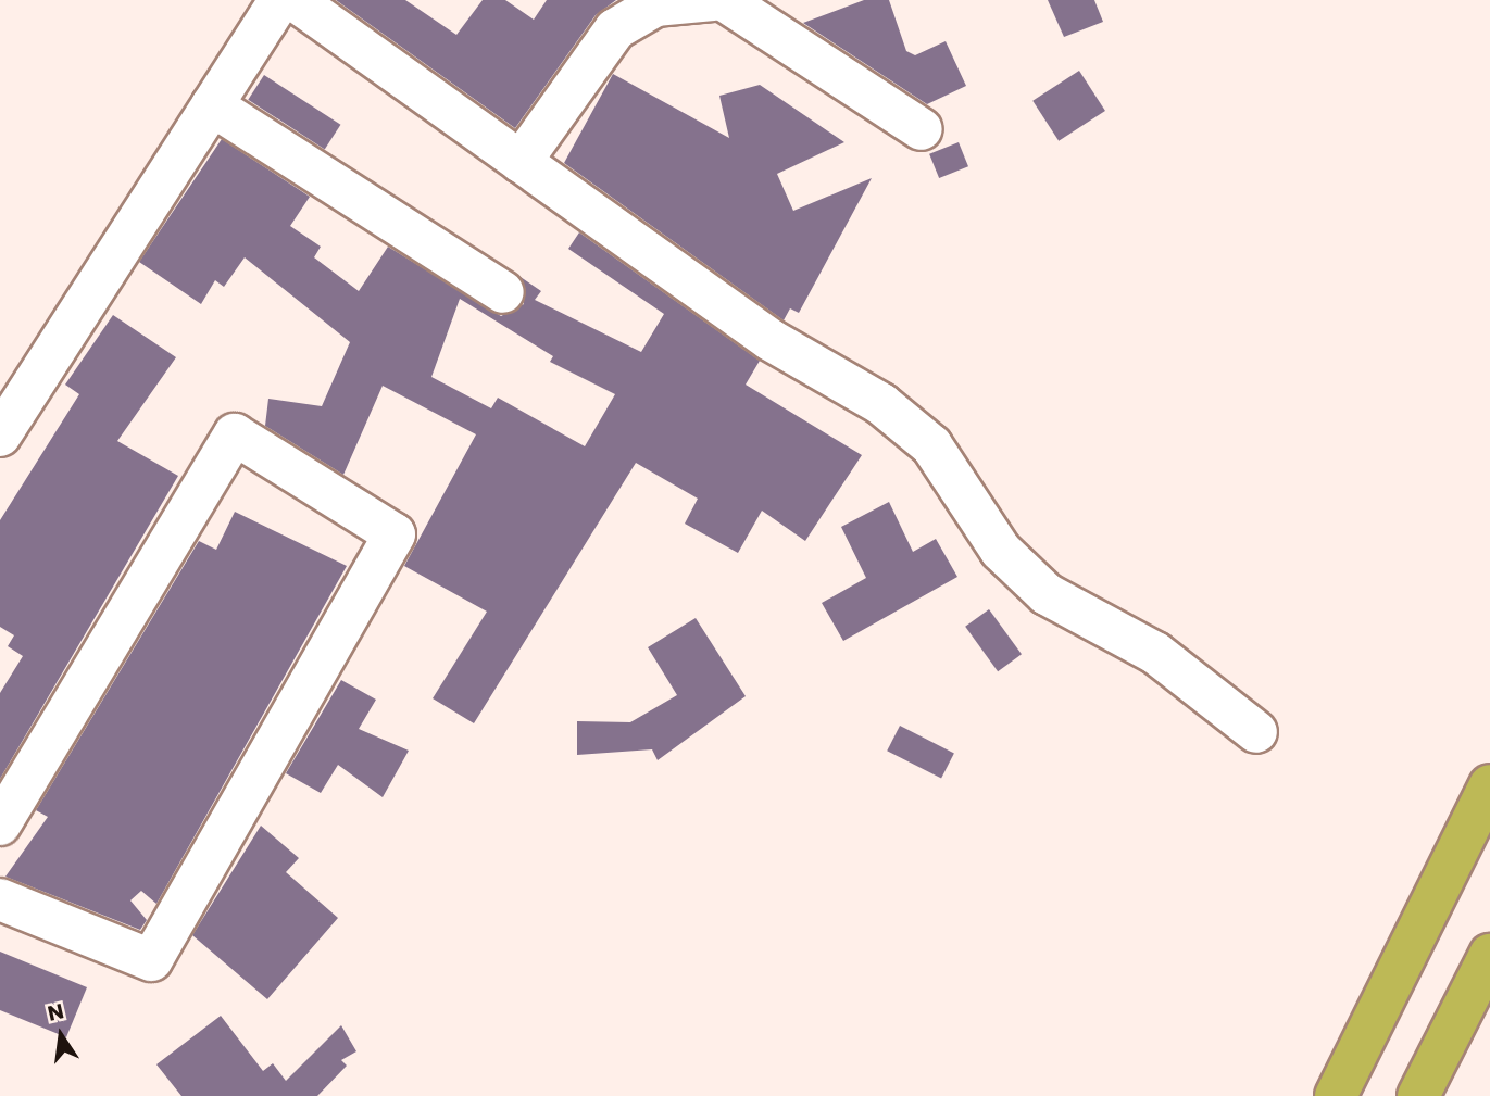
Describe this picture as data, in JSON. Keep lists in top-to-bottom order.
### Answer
{
  "north": "top"
}
